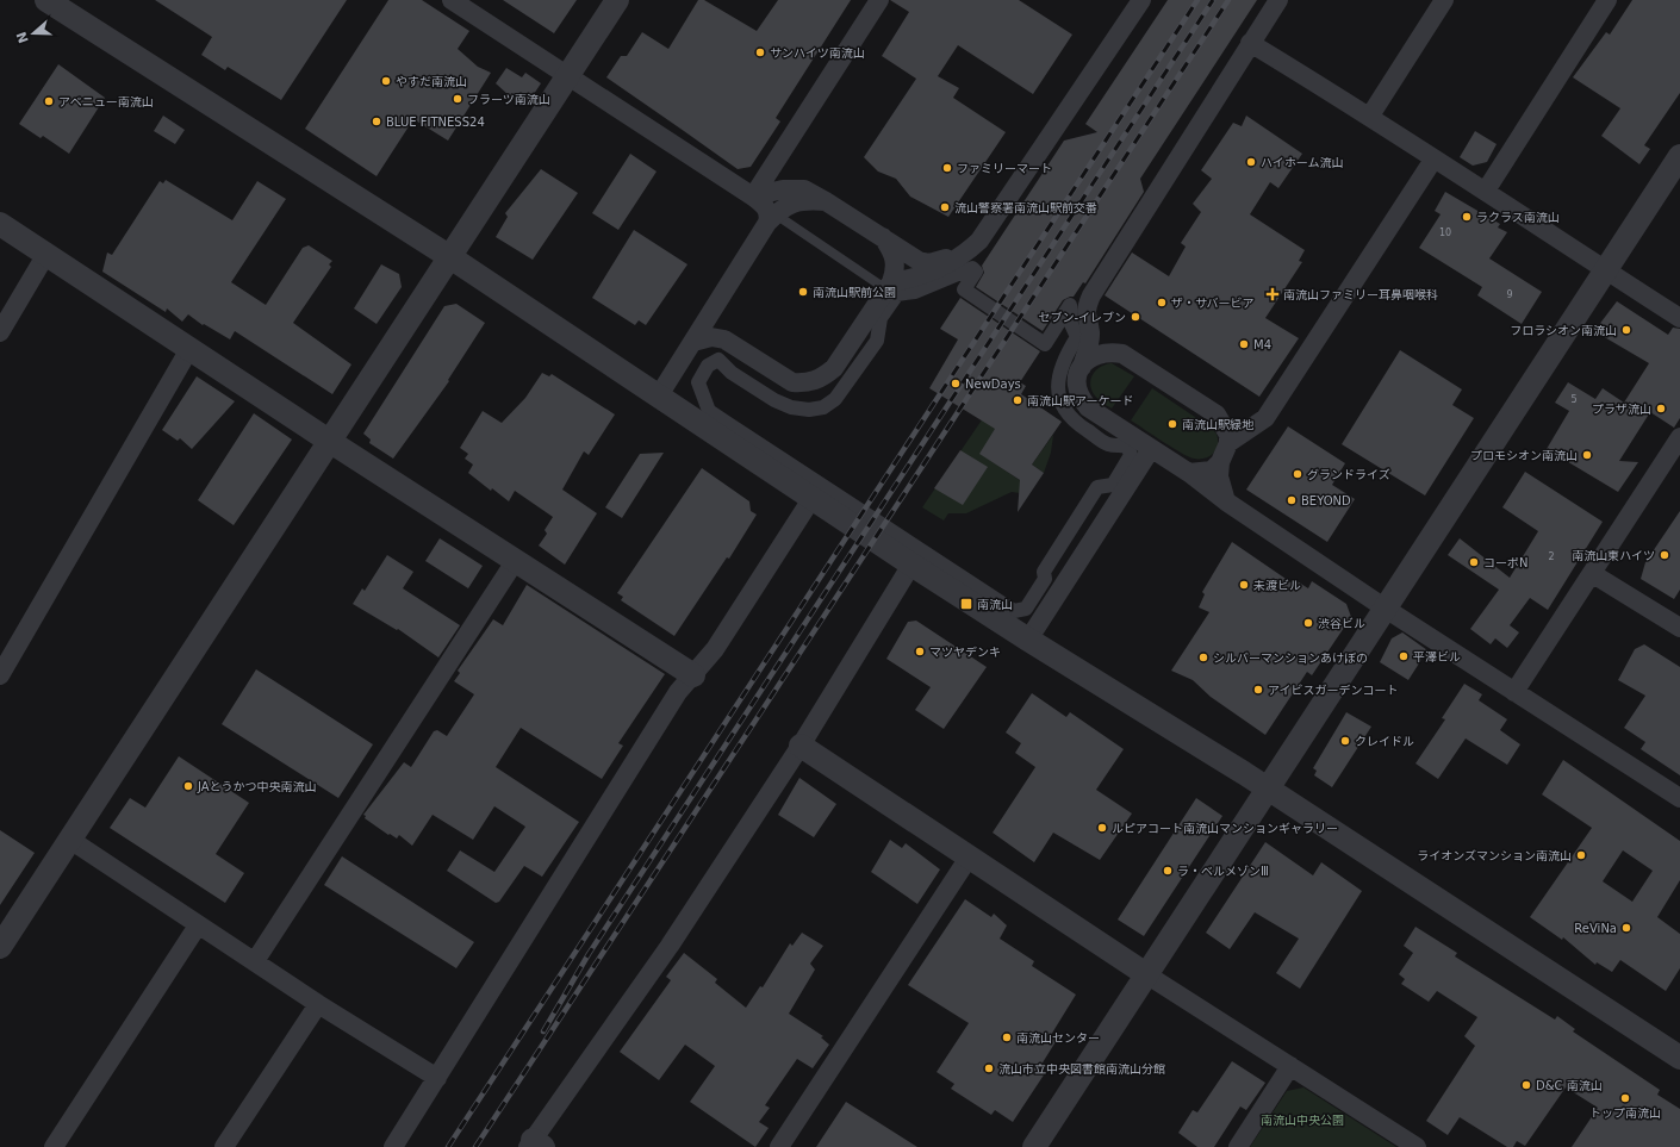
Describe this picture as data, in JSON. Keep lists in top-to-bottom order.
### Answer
{
  "parks": ["南流山中央公園"],
  "places": {
    "other": [
      "サンハイツ南流山",
      "やすだ南流山",
      "フラーツ南流山",
      "アベニュー南流山",
      "BLUE FITNESS24",
      "ハイホーム流山",
      "ファミリーマート",
      "流山警察署南流山駅前交番",
      "ラクラス南流山",
      "南流山駅前公園",
      "ザ・サバービア",
      "セブン-イレブン",
      "フロラシオン南流山",
      "M4",
      "NewDays",
      "南流山駅アーケード",
      "プラザ流山",
      "南流山駅緑地",
      "プロモシオン南流山",
      "グランドライズ",
      "BEYOND",
      "南流山東ハイツ",
      "コーポN",
      "未渡ビル",
      "渋谷ビル",
      "マツヤデンキ",
      "平澤ビル",
      "シルバーマンションあけぼの",
      "アイビスガーデンコート",
      "クレイドル",
      "JAとうかつ中央南流山",
      "ルピアコート南流山マンションギャラリー",
      "ライオンズマンション南流山",
      "ラ・ベルメゾンⅢ",
      "ReViNa",
      "南流山センター",
      "流山市立中央図書館南流山分館",
      "D&C 南流山",
      "トップ南流山"
    ],
    "health": ["南流山ファミリー耳鼻咽喉科"],
    "transit": ["南流山"]
  },
  "house_numbers": [
    "10",
    "9",
    "5",
    "2"
  ],
  "north": "left"
}
